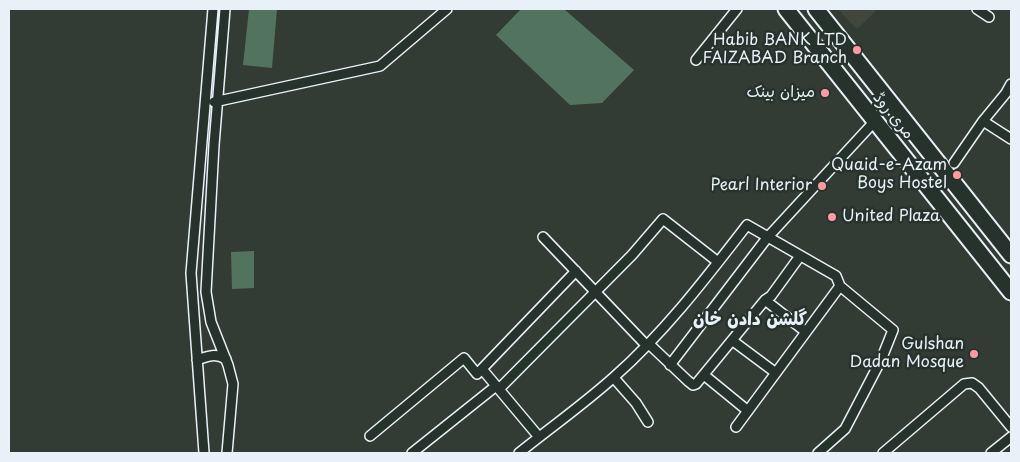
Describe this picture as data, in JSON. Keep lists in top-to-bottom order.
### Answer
{
  "streets": {
    "main road": ["مری روڈ"]
  },
  "districts": ["گلشن دادن خان"],
  "places": [
    "Habib BANK LTD FAIZABAD Branch",
    "میزان بینک",
    "Quaid-e-Azam Boys Hostel",
    "Pearl Interior",
    "United Plaza",
    "Gulshan Dadan Mosque"
  ]
}
